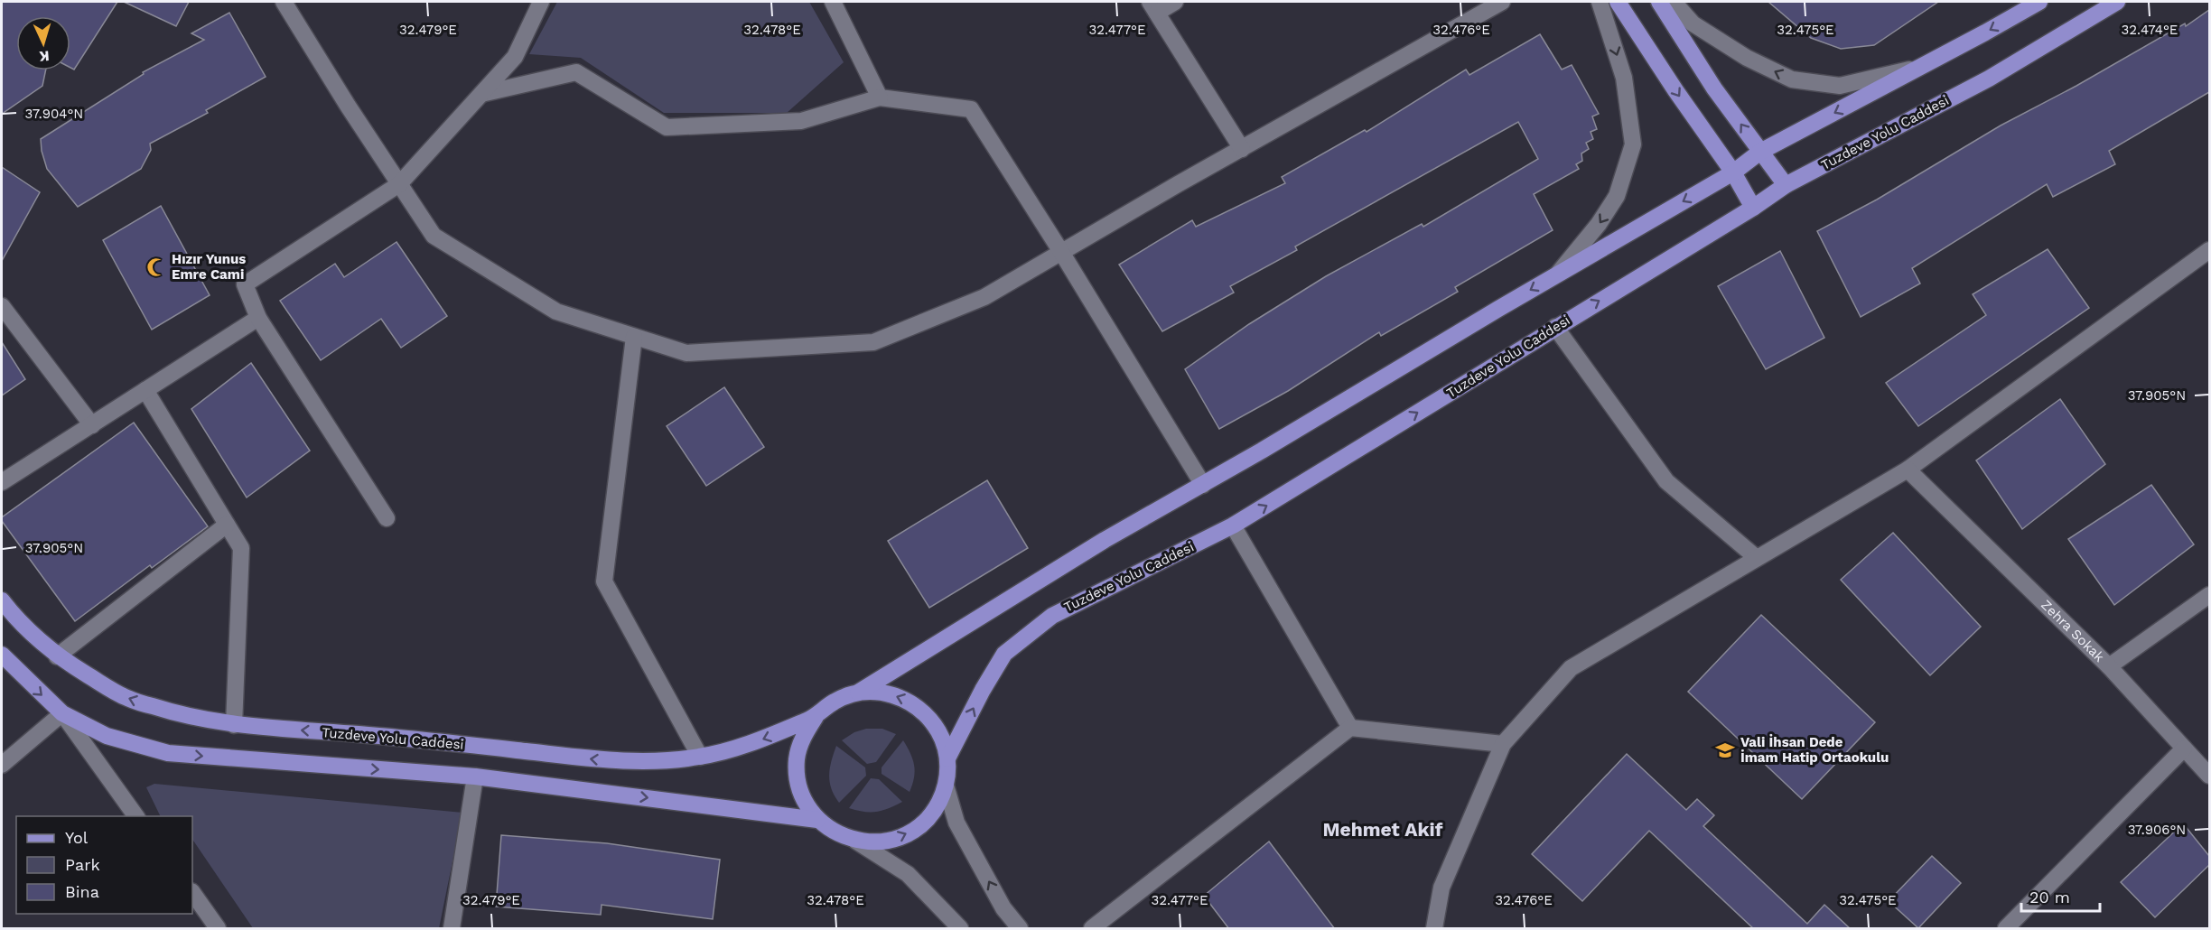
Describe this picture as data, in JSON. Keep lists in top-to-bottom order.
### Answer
{
  "streets": {
    "main road": ["Tuzdeve Yolu Caddesi"],
    "street": ["Zehra Sokak"]
  },
  "districts": ["Mehmet Akif"],
  "places": {
    "mosque": ["Hızır Yunus Emre Cami"],
    "school or university": ["Vali İhsan Dede İmam Hatip Ortaokulu"]
  },
  "legend": ["Yol", "Park", "Bina"],
  "scale_bar": "20 m",
  "north": "bottom",
  "coordinates": [
    "32.479°E",
    "32.478°E",
    "32.477°E",
    "32.476°E",
    "32.475°E",
    "32.474°E",
    "37.904°N",
    "37.905°N",
    "37.906°N"
  ]
}
